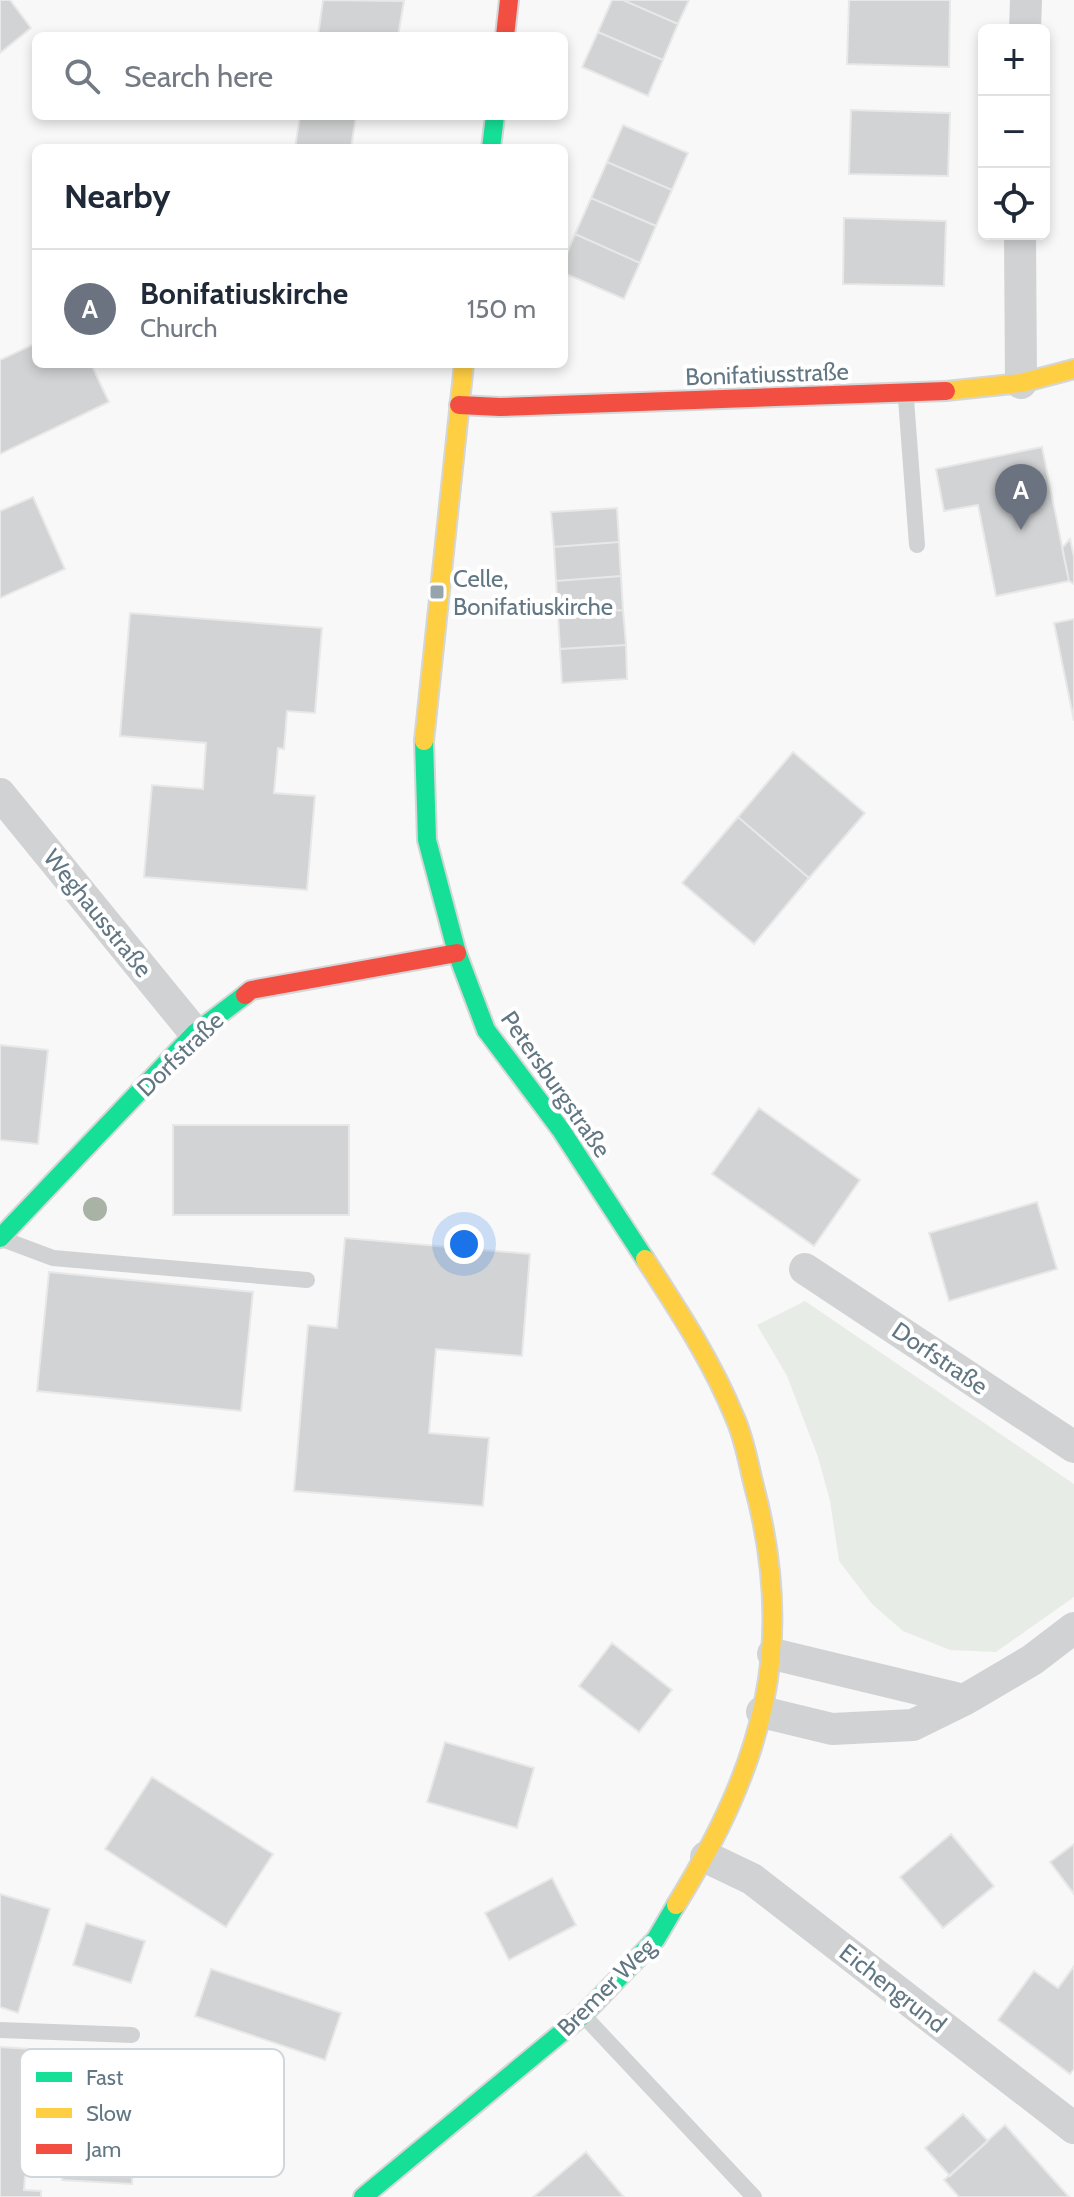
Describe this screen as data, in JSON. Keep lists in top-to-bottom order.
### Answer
{
  "streets": {
    "main road": [
      "Bonifatiusstraße",
      "Dorfstraße",
      "Petersburgstraße",
      "Bremer Weg"
    ],
    "street": ["Weghausstraße", "Eichengrund"]
  },
  "crossings": [
    ["Bonifatiusstraße", "Petersburgstraße"],
    ["Weghausstraße", "Dorfstraße"],
    ["Dorfstraße", "Petersburgstraße"],
    ["Petersburgstraße", "Bremer Weg"],
    ["Bremer Weg", "Eichengrund"]
  ],
  "places": {
    "transit": ["Celle, Bonifatiuskirche"]
  },
  "legend": ["Fast", "Slow", "Jam"],
  "page": {
    "map_buttons": ["+", "−"],
    "search": "Search here",
    "heading": "Nearby",
    "list": [
      {
        "mark": "A",
        "name": "Bonifatiuskirche",
        "note": "Church",
        "value": "150 m"
      }
    ],
    "pins": "A"
  }
}
